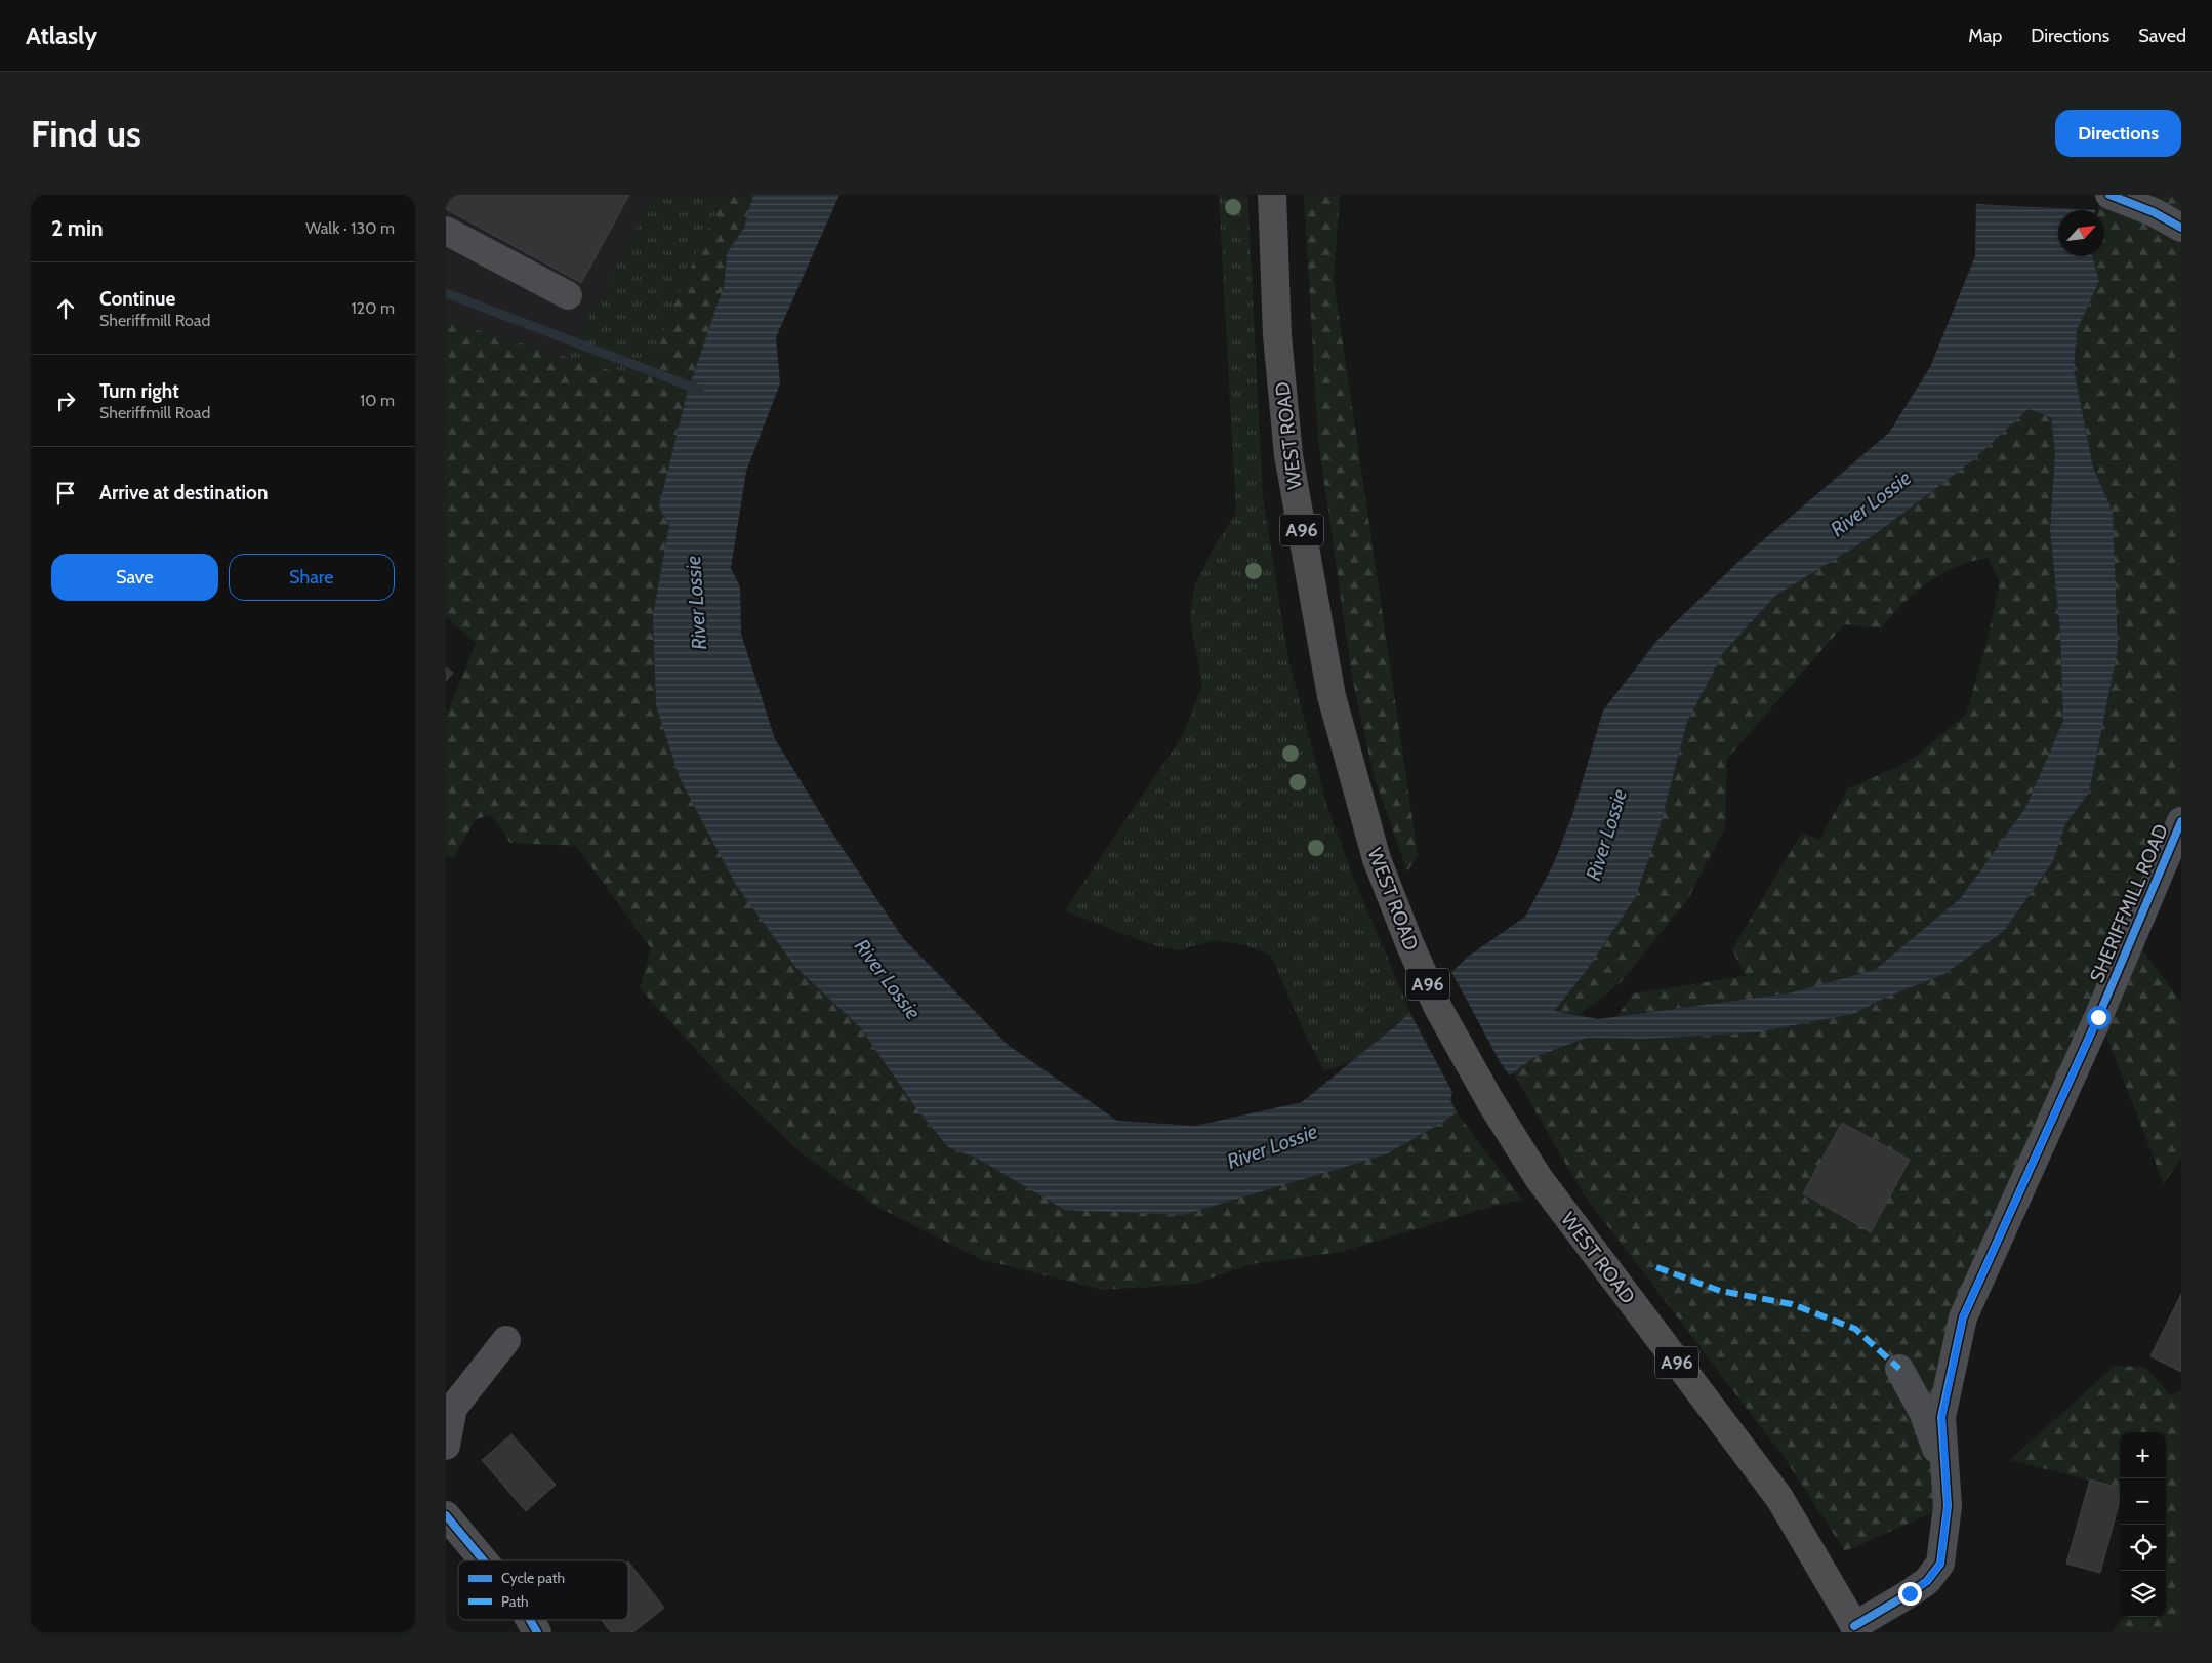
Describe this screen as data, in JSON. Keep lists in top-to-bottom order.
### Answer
{
  "streets": {
    "highway": ["WEST ROAD", "A96"],
    "street": ["SHERIFFMILL ROAD"]
  },
  "crossings": [
    ["WEST ROAD", "SHERIFFMILL ROAD"]
  ],
  "water": ["River Lossie"],
  "legend": ["Cycle path", "Path"],
  "north": "top right",
  "page": {
    "header": "Atlasly",
    "nav": ["Map", "Directions", "Saved"],
    "buttons": [
      "Directions",
      ["Save", "Share"]
    ],
    "title": "Find us",
    "heading": ["2 min", "Walk · 130 m"],
    "list": [
      ["Continue", "Sheriffmill Road", "120 m"],
      ["Turn right", "Sheriffmill Road", "10 m"],
      "Arrive at destination"
    ],
    "map_buttons": ["+", "−"]
  }
}
